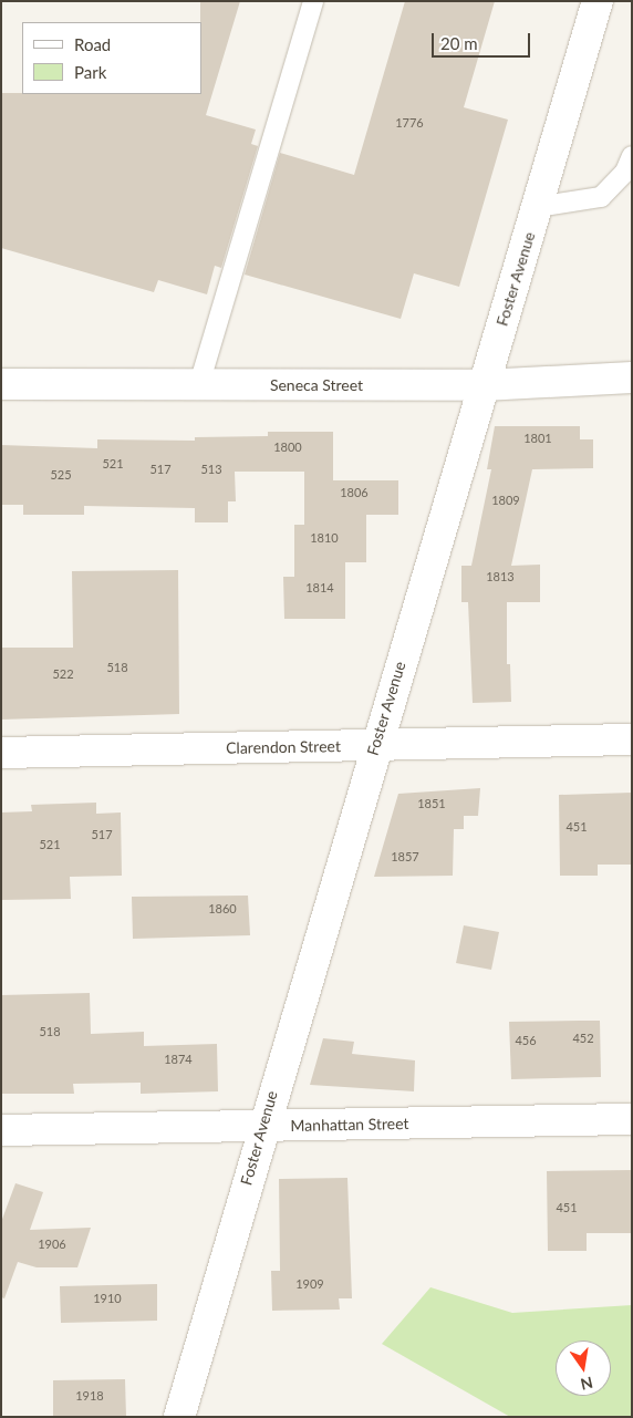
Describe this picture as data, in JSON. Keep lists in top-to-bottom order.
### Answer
{
  "streets": {
    "street": [
      "Foster Avenue",
      "Seneca Street",
      "Clarendon Street",
      "Manhattan Street"
    ]
  },
  "crossings": [
    ["Foster Avenue", "Seneca Street"],
    ["Foster Avenue", "Clarendon Street"],
    ["Foster Avenue", "Manhattan Street"]
  ],
  "house_numbers": [
    "1776",
    "1801",
    "1800",
    "521",
    "517",
    "513",
    "525",
    "1806",
    "1809",
    "1810",
    "1813",
    "1814",
    "518",
    "522",
    "1851",
    "451",
    "517",
    "521",
    "1857",
    "1860",
    "518",
    "452",
    "456",
    "1874",
    "451",
    "1906",
    "1909",
    "1910",
    "1918"
  ],
  "legend": ["Road", "Park"],
  "scale_bar": "20 m",
  "north": "bottom"
}
